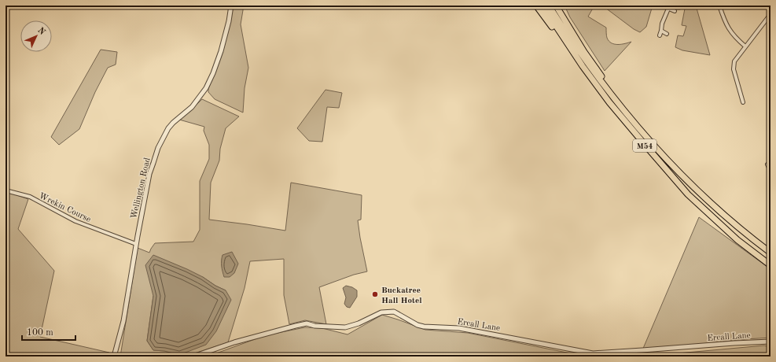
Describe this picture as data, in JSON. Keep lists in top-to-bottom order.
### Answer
{
  "streets": {
    "highway": ["M54"],
    "street": ["Wellington Road", "Wrekin Course", "Ercall Lane"]
  },
  "crossings": [
    ["Wellington Road", "Wrekin Course"]
  ],
  "places": ["Buckatree Hall Hotel"],
  "scale_bar": "100 m",
  "north": "top right"
}
